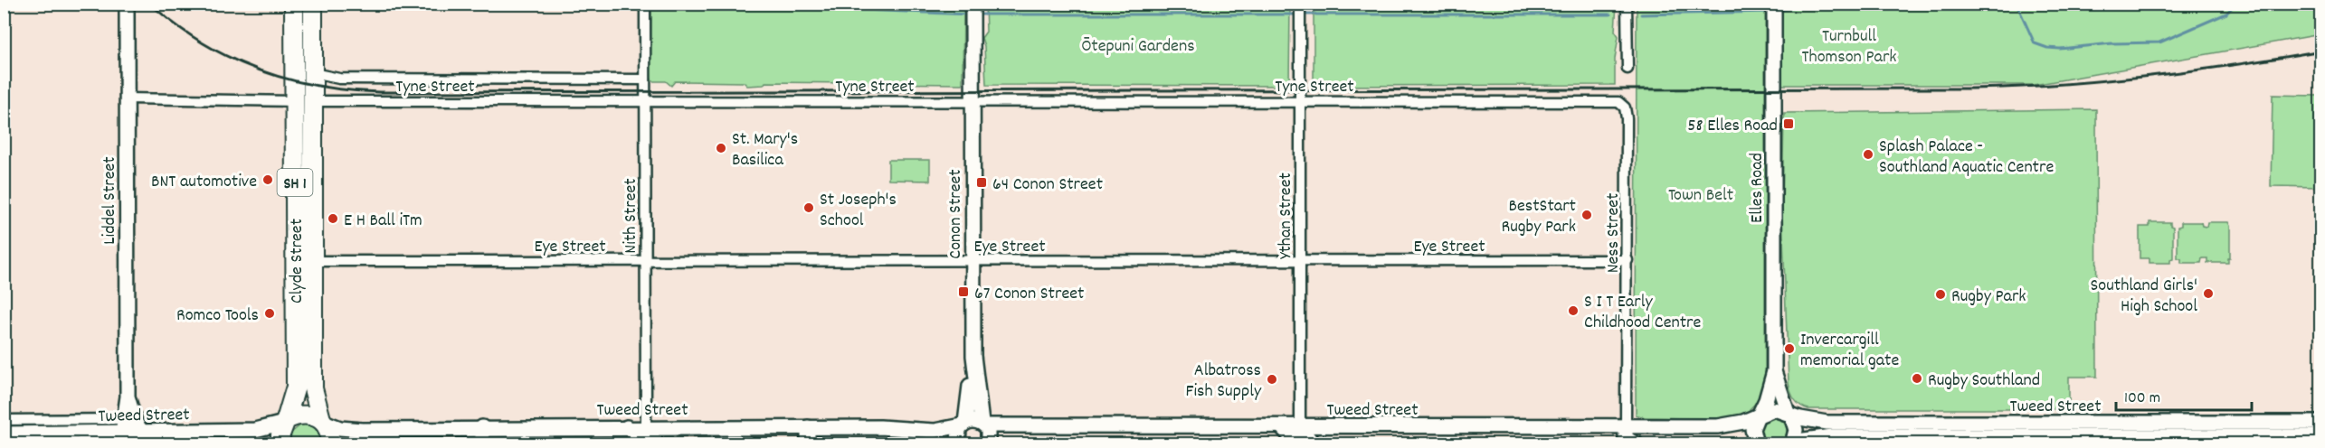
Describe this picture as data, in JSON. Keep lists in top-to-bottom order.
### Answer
{
  "streets": {
    "highway": ["SH 1", "Clyde Street"],
    "main road": [
      "Elles Road",
      "Liddel Street",
      "Conon Street",
      "Tweed Street"
    ],
    "street": [
      "Tyne Street",
      "Nith Street",
      "Ythan Street",
      "Ness Street",
      "Eye Street"
    ]
  },
  "crossings": [
    ["Tyne Street", "Liddel Street"],
    ["Tyne Street", "Conon Street"],
    ["Tyne Street", "Nith Street"],
    ["Tyne Street", "Ythan Street"],
    ["Tyne Street", "Ness Street"],
    ["Tyne Street", "Clyde Street"],
    ["Elles Road", "Tweed Street"],
    ["Liddel Street", "Tweed Street"],
    ["Conon Street", "Eye Street"],
    ["Conon Street", "Tweed Street"],
    ["Nith Street", "Eye Street"],
    ["Nith Street", "Tweed Street"],
    ["Ythan Street", "Eye Street"],
    ["Ythan Street", "Tweed Street"],
    ["Ness Street", "Eye Street"],
    ["Ness Street", "Tweed Street"],
    ["Eye Street", "Clyde Street"],
    ["Clyde Street", "Tweed Street"]
  ],
  "parks": ["Turnbull Thomson Park", "Ōtepuni Gardens", "Town Belt"],
  "places": {
    "transit": ["58 Elles Road", "64 Conon Street", "67 Conon Street"],
    "other": [
      "St. Mary's Basilica",
      "Splash Palace - Southland Aquatic Centre",
      "BNT automotive",
      "St Joseph's School",
      "BestStart Rugby Park",
      "E H Ball iTm",
      "Southland Girls' High School",
      "Rugby Park",
      "S I T Early Childhood Centre",
      "Romco Tools",
      "Invercargill memorial gate",
      "Rugby Southland",
      "Albatross Fish Supply"
    ]
  },
  "scale_bar": "100 m"
}
